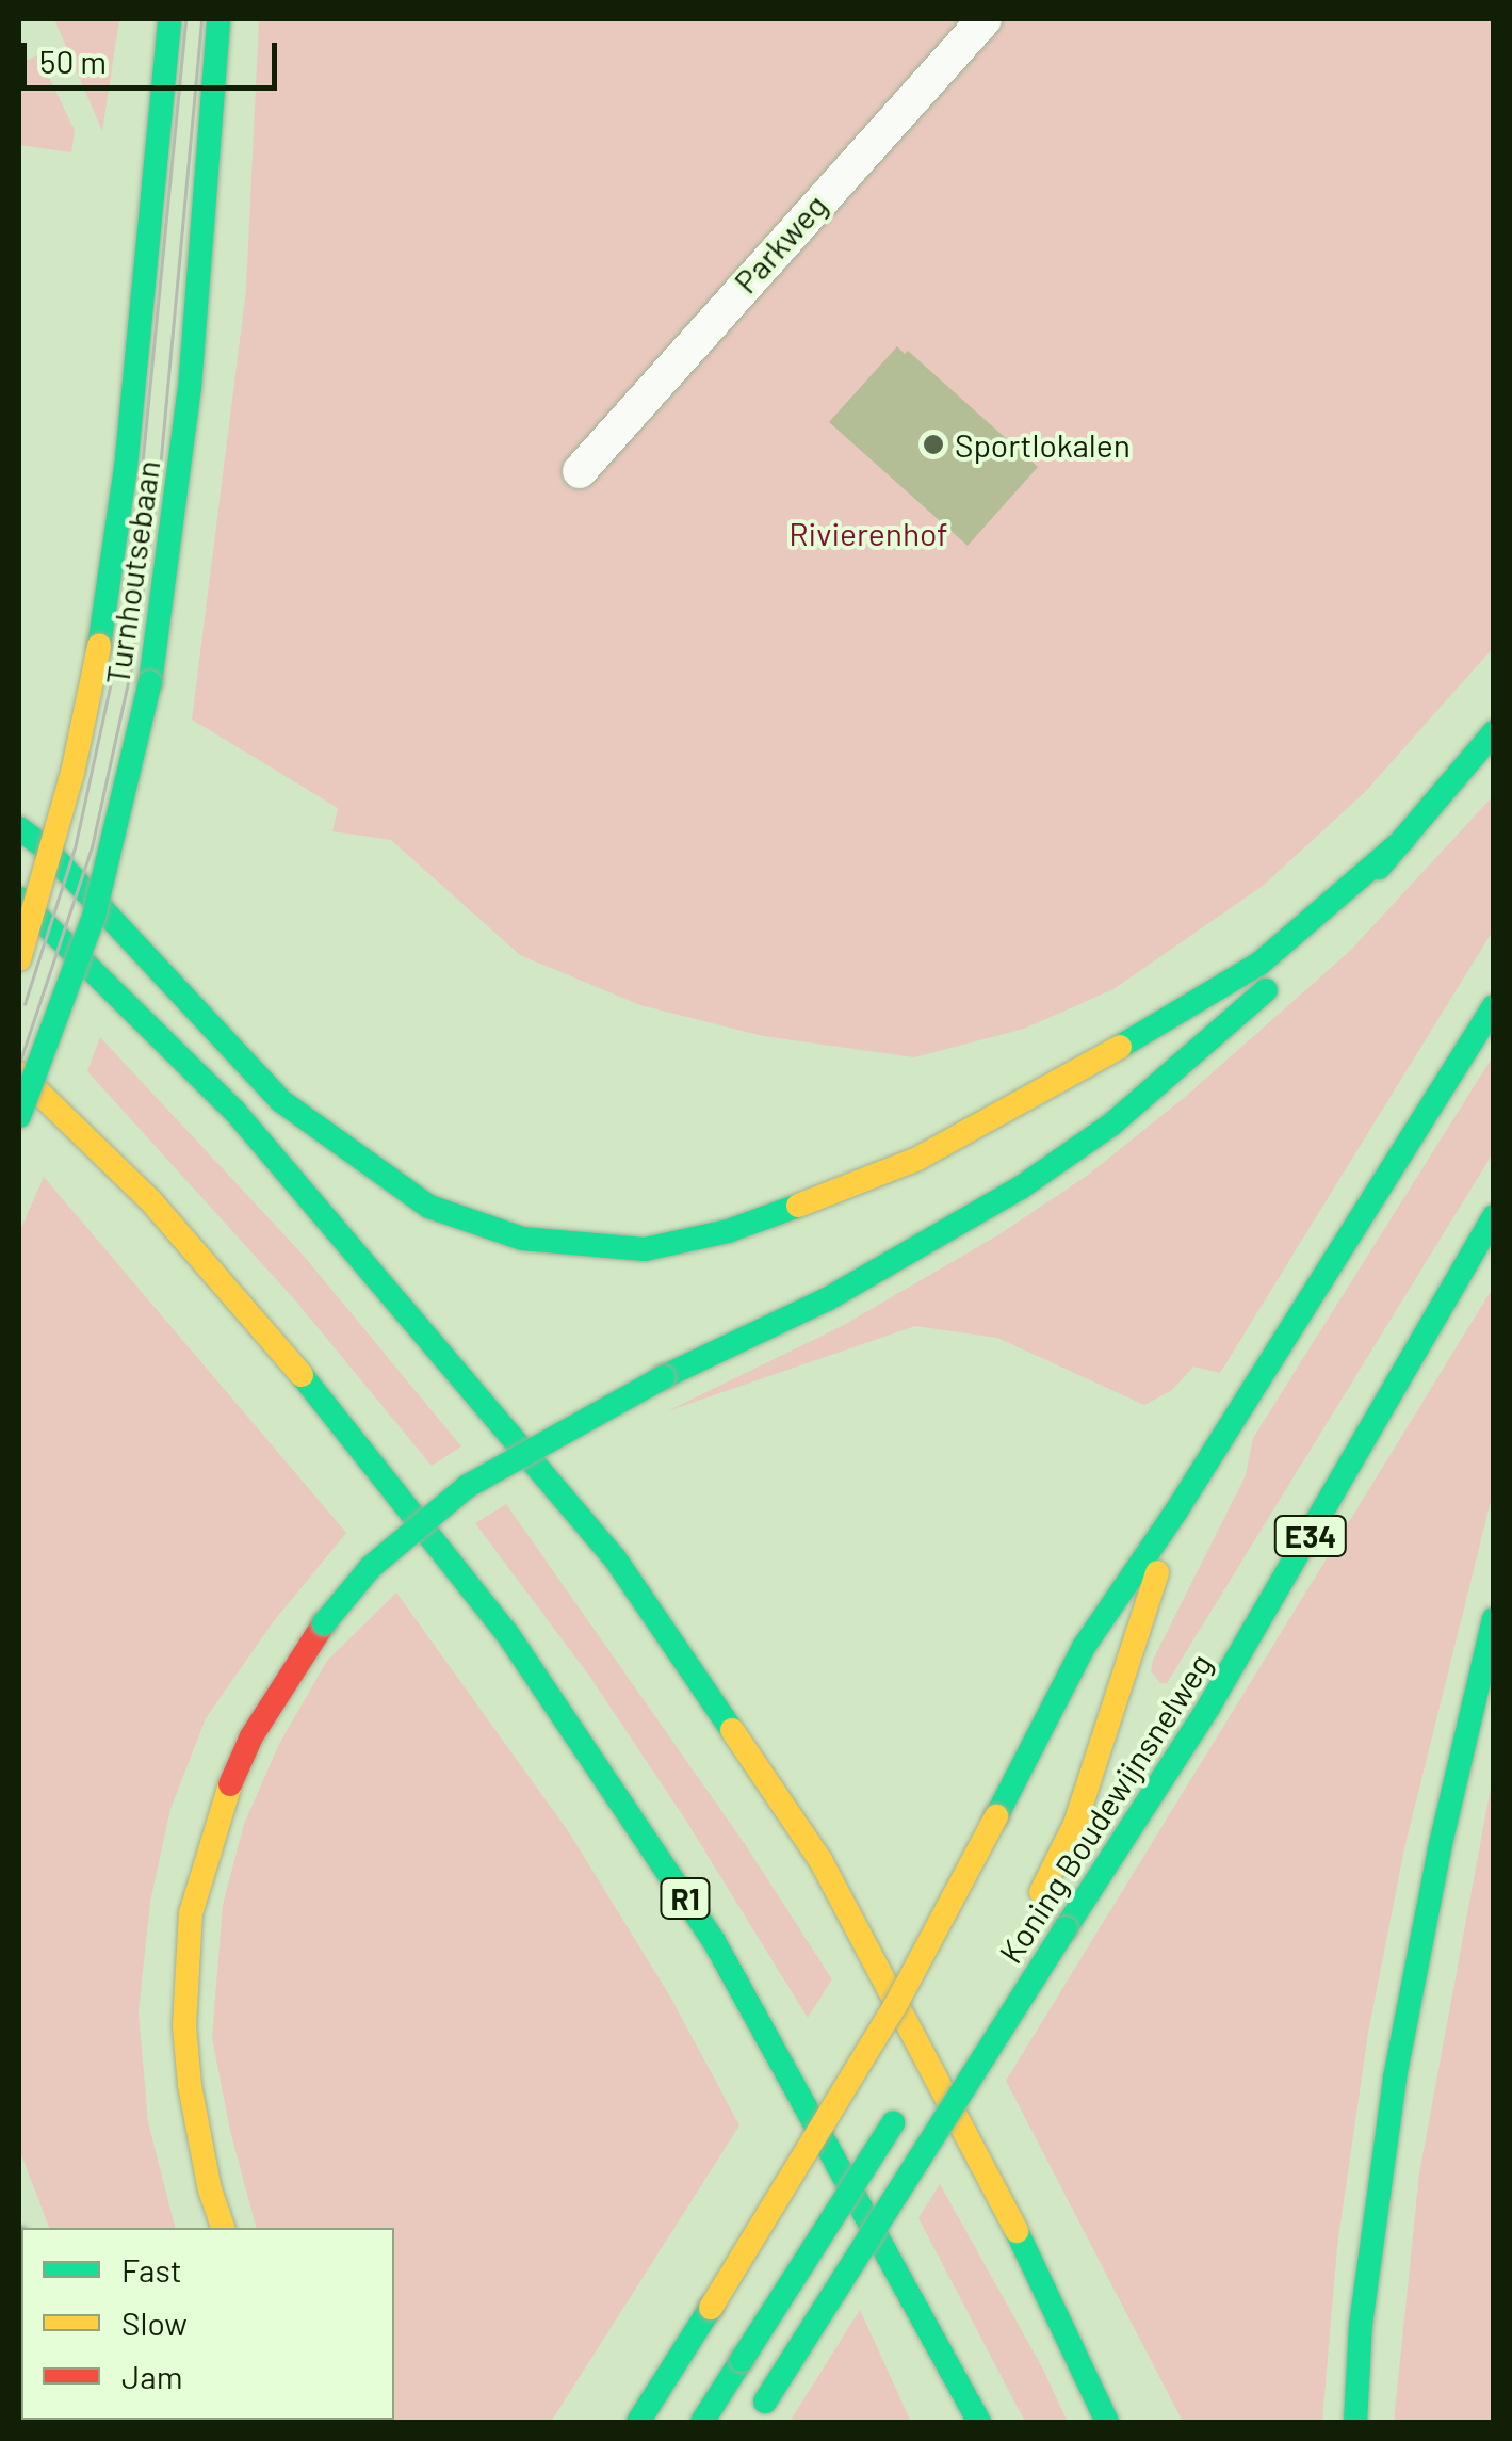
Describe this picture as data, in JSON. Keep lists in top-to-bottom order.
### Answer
{
  "streets": {
    "main road": [
      "Turnhoutsebaan",
      "E34",
      "Koning Boudewijnsnelweg",
      "R1"
    ],
    "street": ["Parkweg"]
  },
  "parks": ["Rivierenhof"],
  "places": ["Sportlokalen"],
  "legend": ["Fast", "Slow", "Jam"],
  "scale_bar": "50 m"
}
